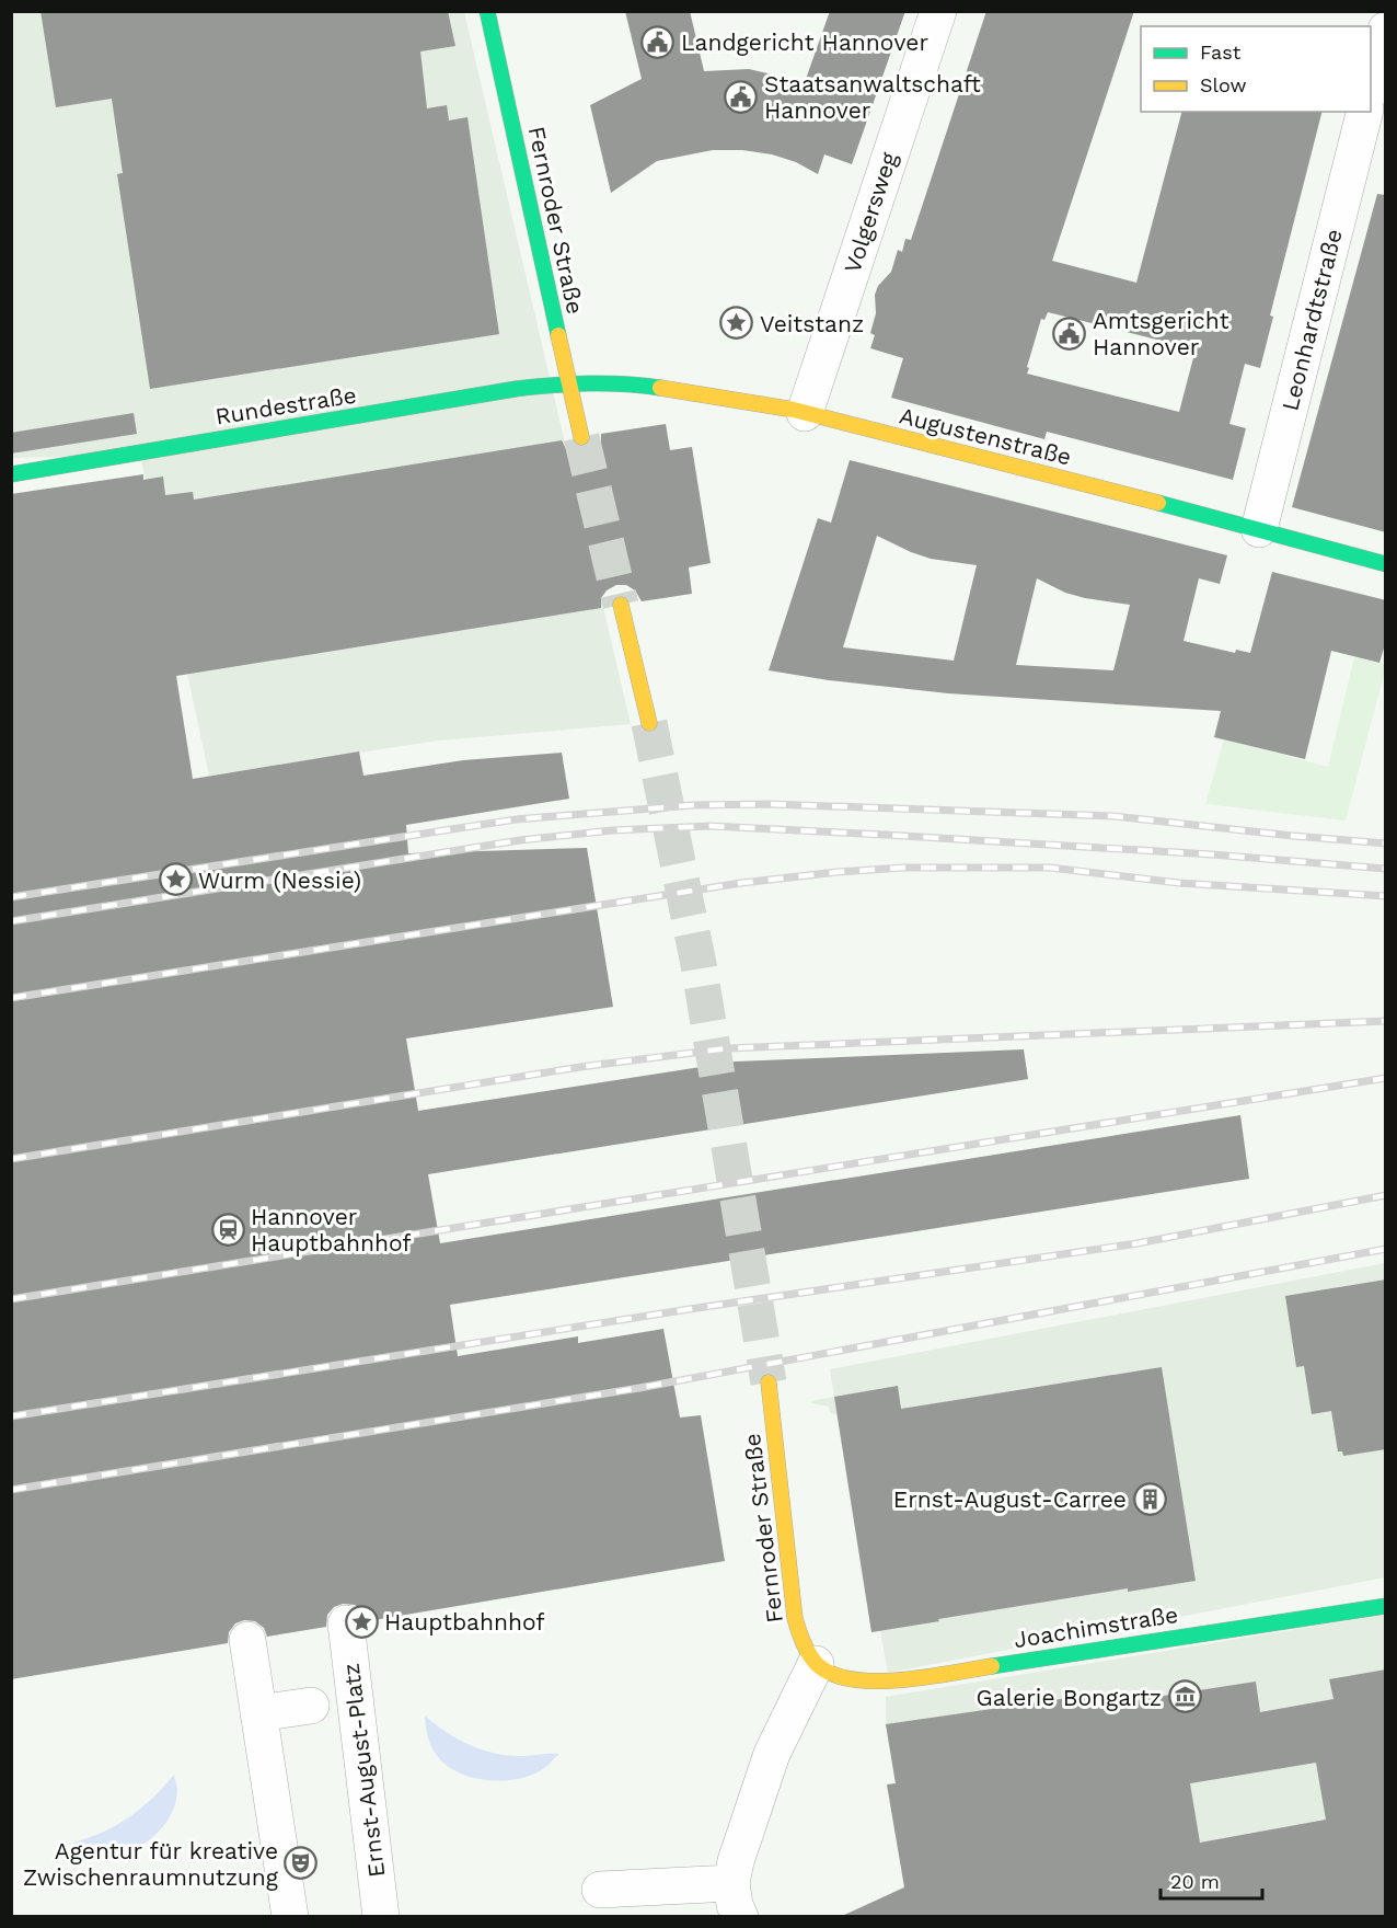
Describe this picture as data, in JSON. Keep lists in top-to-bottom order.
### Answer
{
  "streets": {
    "street": [
      "Volgersweg",
      "Fernroder Straße",
      "Leonhardtstraße",
      "Rundestraße",
      "Augustenstraße",
      "Joachimstraße",
      "Ernst-August-Platz"
    ]
  },
  "crossings": [
    ["Volgersweg", "Augustenstraße"],
    ["Fernroder Straße", "Rundestraße"],
    ["Fernroder Straße", "Augustenstraße"],
    ["Fernroder Straße", "Joachimstraße"],
    ["Leonhardtstraße", "Augustenstraße"],
    ["Rundestraße", "Augustenstraße"]
  ],
  "places": {
    "public building": ["Landgericht Hannover", "Staatsanwaltschaft Hannover", "Amtsgericht Hannover"],
    "place": ["Veitstanz", "Wurm (Nessie)", "Hauptbahnhof"],
    "station": ["Hannover Hauptbahnhof"],
    "building": ["Ernst-August-Carree"],
    "museum": ["Galerie Bongartz"],
    "theatre": ["Agentur für kreative Zwischenraumnutzung"]
  },
  "legend": ["Fast", "Slow"],
  "scale_bar": "20 m"
}
